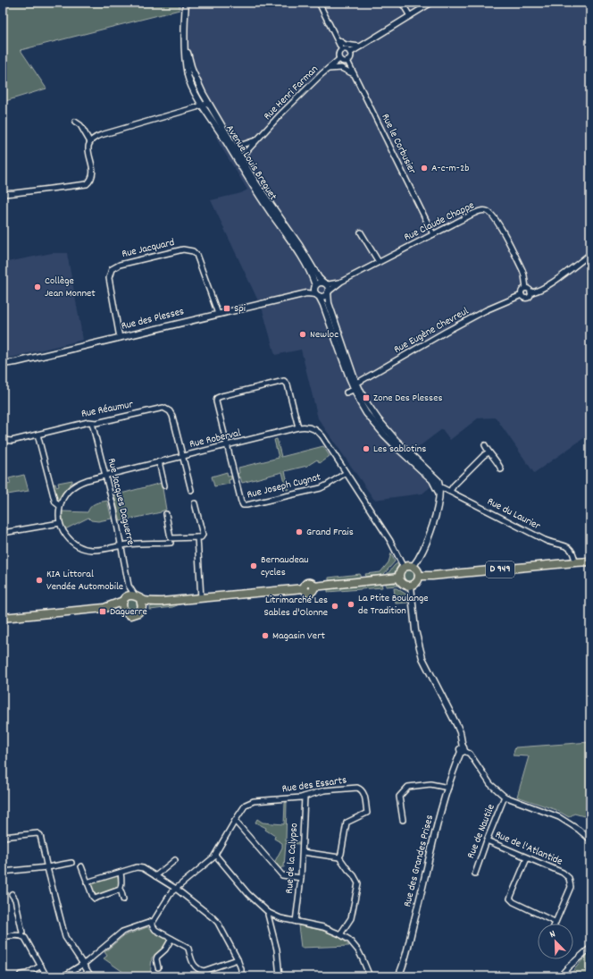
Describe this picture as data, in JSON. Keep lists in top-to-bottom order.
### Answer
{
  "streets": {
    "main road": ["D 949"],
    "street": [
      "Rue Henri Farman",
      "Rue le Corbusier",
      "Avenue Louis Breguet",
      "Rue Claude Chappe",
      "Rue Jacquard",
      "Rue des Plesses",
      "Rue Eugène Chevreul",
      "Rue Réaumur",
      "Rue Roberval",
      "Rue Joseph Cugnot",
      "Rue Jacques Daguerre",
      "Rue du Laurier",
      "Rue des Essarts",
      "Rue de Nautile",
      "Rue de l'Atlantide",
      "Rue de la Calypso",
      "Rue des Grandes Prises"
    ]
  },
  "crossings": [
    ["Rue Henri Farman", "Rue le Corbusier"],
    ["Rue Henri Farman", "Avenue Louis Breguet"],
    ["Rue le Corbusier", "Rue Claude Chappe"],
    ["Avenue Louis Breguet", "Rue Claude Chappe"],
    ["Avenue Louis Breguet", "Rue des Plesses"],
    ["Rue Claude Chappe", "Rue des Plesses"],
    ["Rue Claude Chappe", "Rue Eugène Chevreul"],
    ["Rue Jacquard", "Rue des Plesses"],
    ["Rue Réaumur", "Rue Roberval"],
    ["Rue Réaumur", "Rue Jacques Daguerre"],
    ["Rue Roberval", "Rue Joseph Cugnot"],
    ["Rue Roberval", "Rue Jacques Daguerre"],
    ["Rue Roberval", "D 949"],
    ["Rue du Laurier", "D 949"],
    ["Rue des Essarts", "Rue de la Calypso"],
    ["Rue de Nautile", "Rue de l'Atlantide"]
  ],
  "places": {
    "other": [
      "A-c-m-2b",
      "Collège Jean Monnet",
      "Newloc",
      "Les sablotins",
      "Grand Frais",
      "Bernaudeau cycles",
      "KIA Littoral Vendée Automobile",
      "La Ptite Boulange de Tradition",
      "Litrimarché Les Sables d'Olonne",
      "Magasin Vert"
    ],
    "transit": ["Spi", "Zone Des Plesses", "Daguerre"]
  },
  "north": "top left"
}
